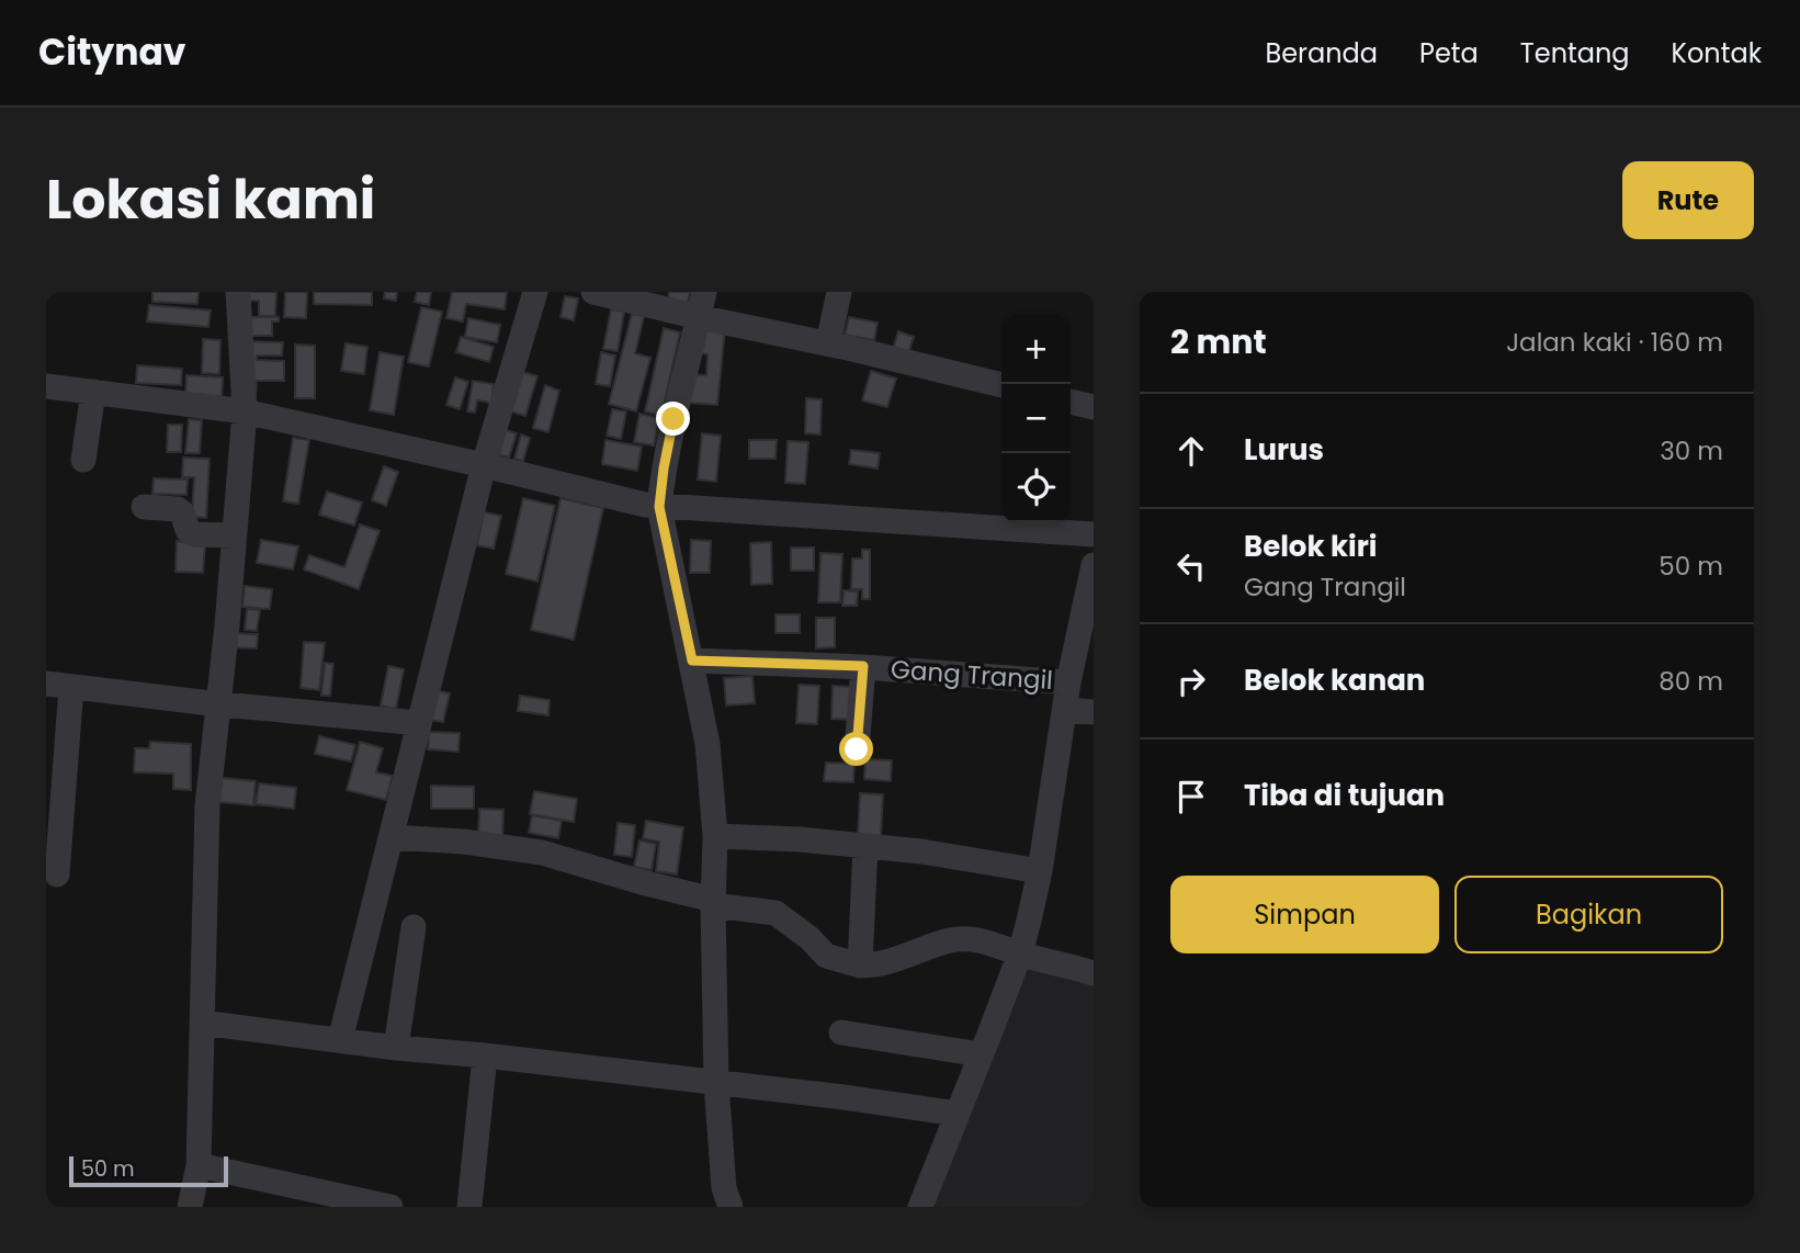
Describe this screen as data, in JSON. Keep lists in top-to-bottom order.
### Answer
{
  "streets": {
    "street": ["Gang Trangil"]
  },
  "scale_bar": "50 m",
  "page": {
    "header": "Citynav",
    "nav": [
      "Beranda",
      "Peta",
      "Tentang",
      "Kontak"
    ],
    "title": "Lokasi kami",
    "buttons": [
      "Rute",
      ["Simpan", "Bagikan"]
    ],
    "heading": ["2 mnt", "Jalan kaki · 160 m"],
    "map_buttons": ["+", "−"],
    "list": [
      ["Lurus", "30 m"],
      ["Belok kiri", "Gang Trangil", "50 m"],
      ["Belok kanan", "80 m"],
      "Tiba di tujuan"
    ],
    "scale": "50 m"
  }
}
